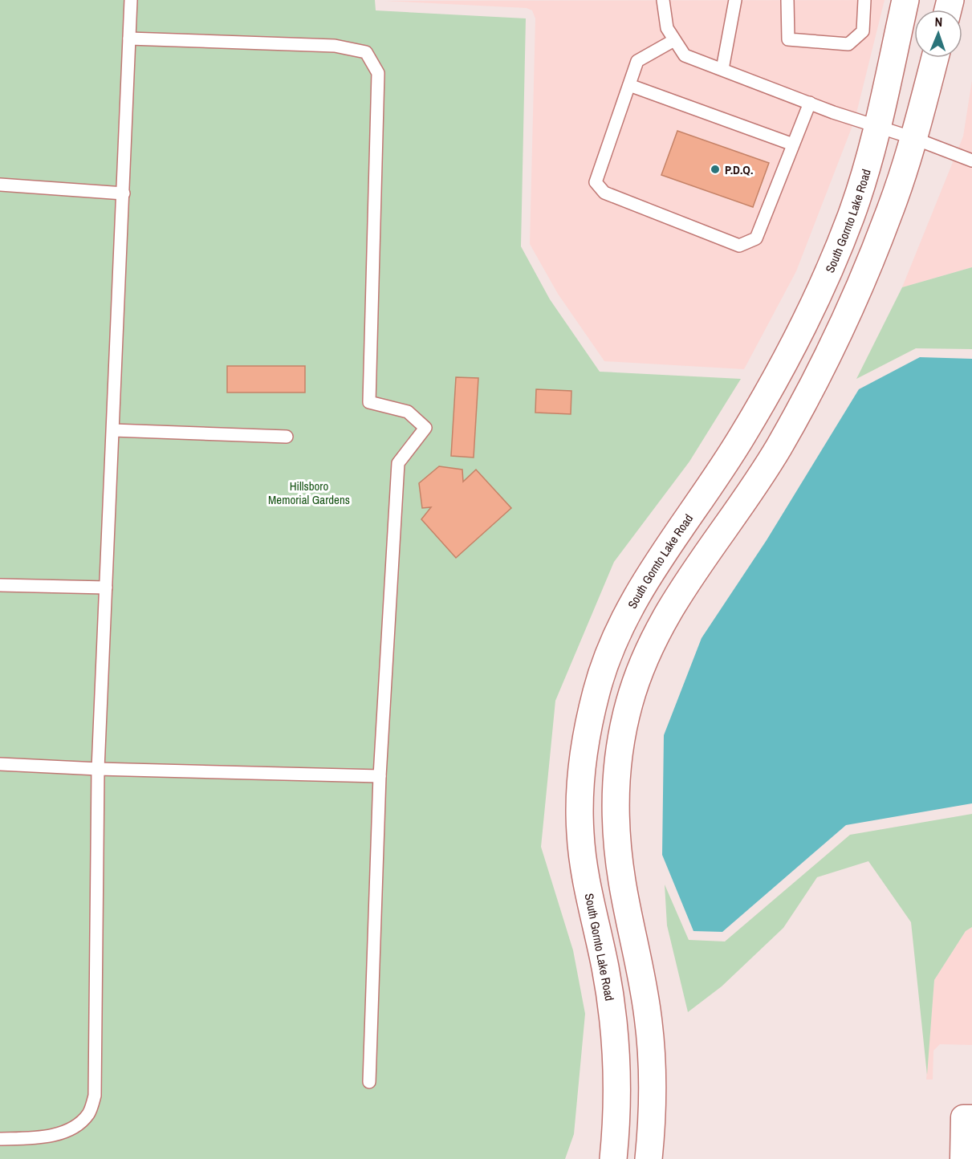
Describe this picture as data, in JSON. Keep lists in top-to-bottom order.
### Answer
{
  "streets": {
    "street": ["South Gornto Lake Road"]
  },
  "parks": ["Hillsboro Memorial Gardens"],
  "places": ["P.D.Q."],
  "north": "top"
}
